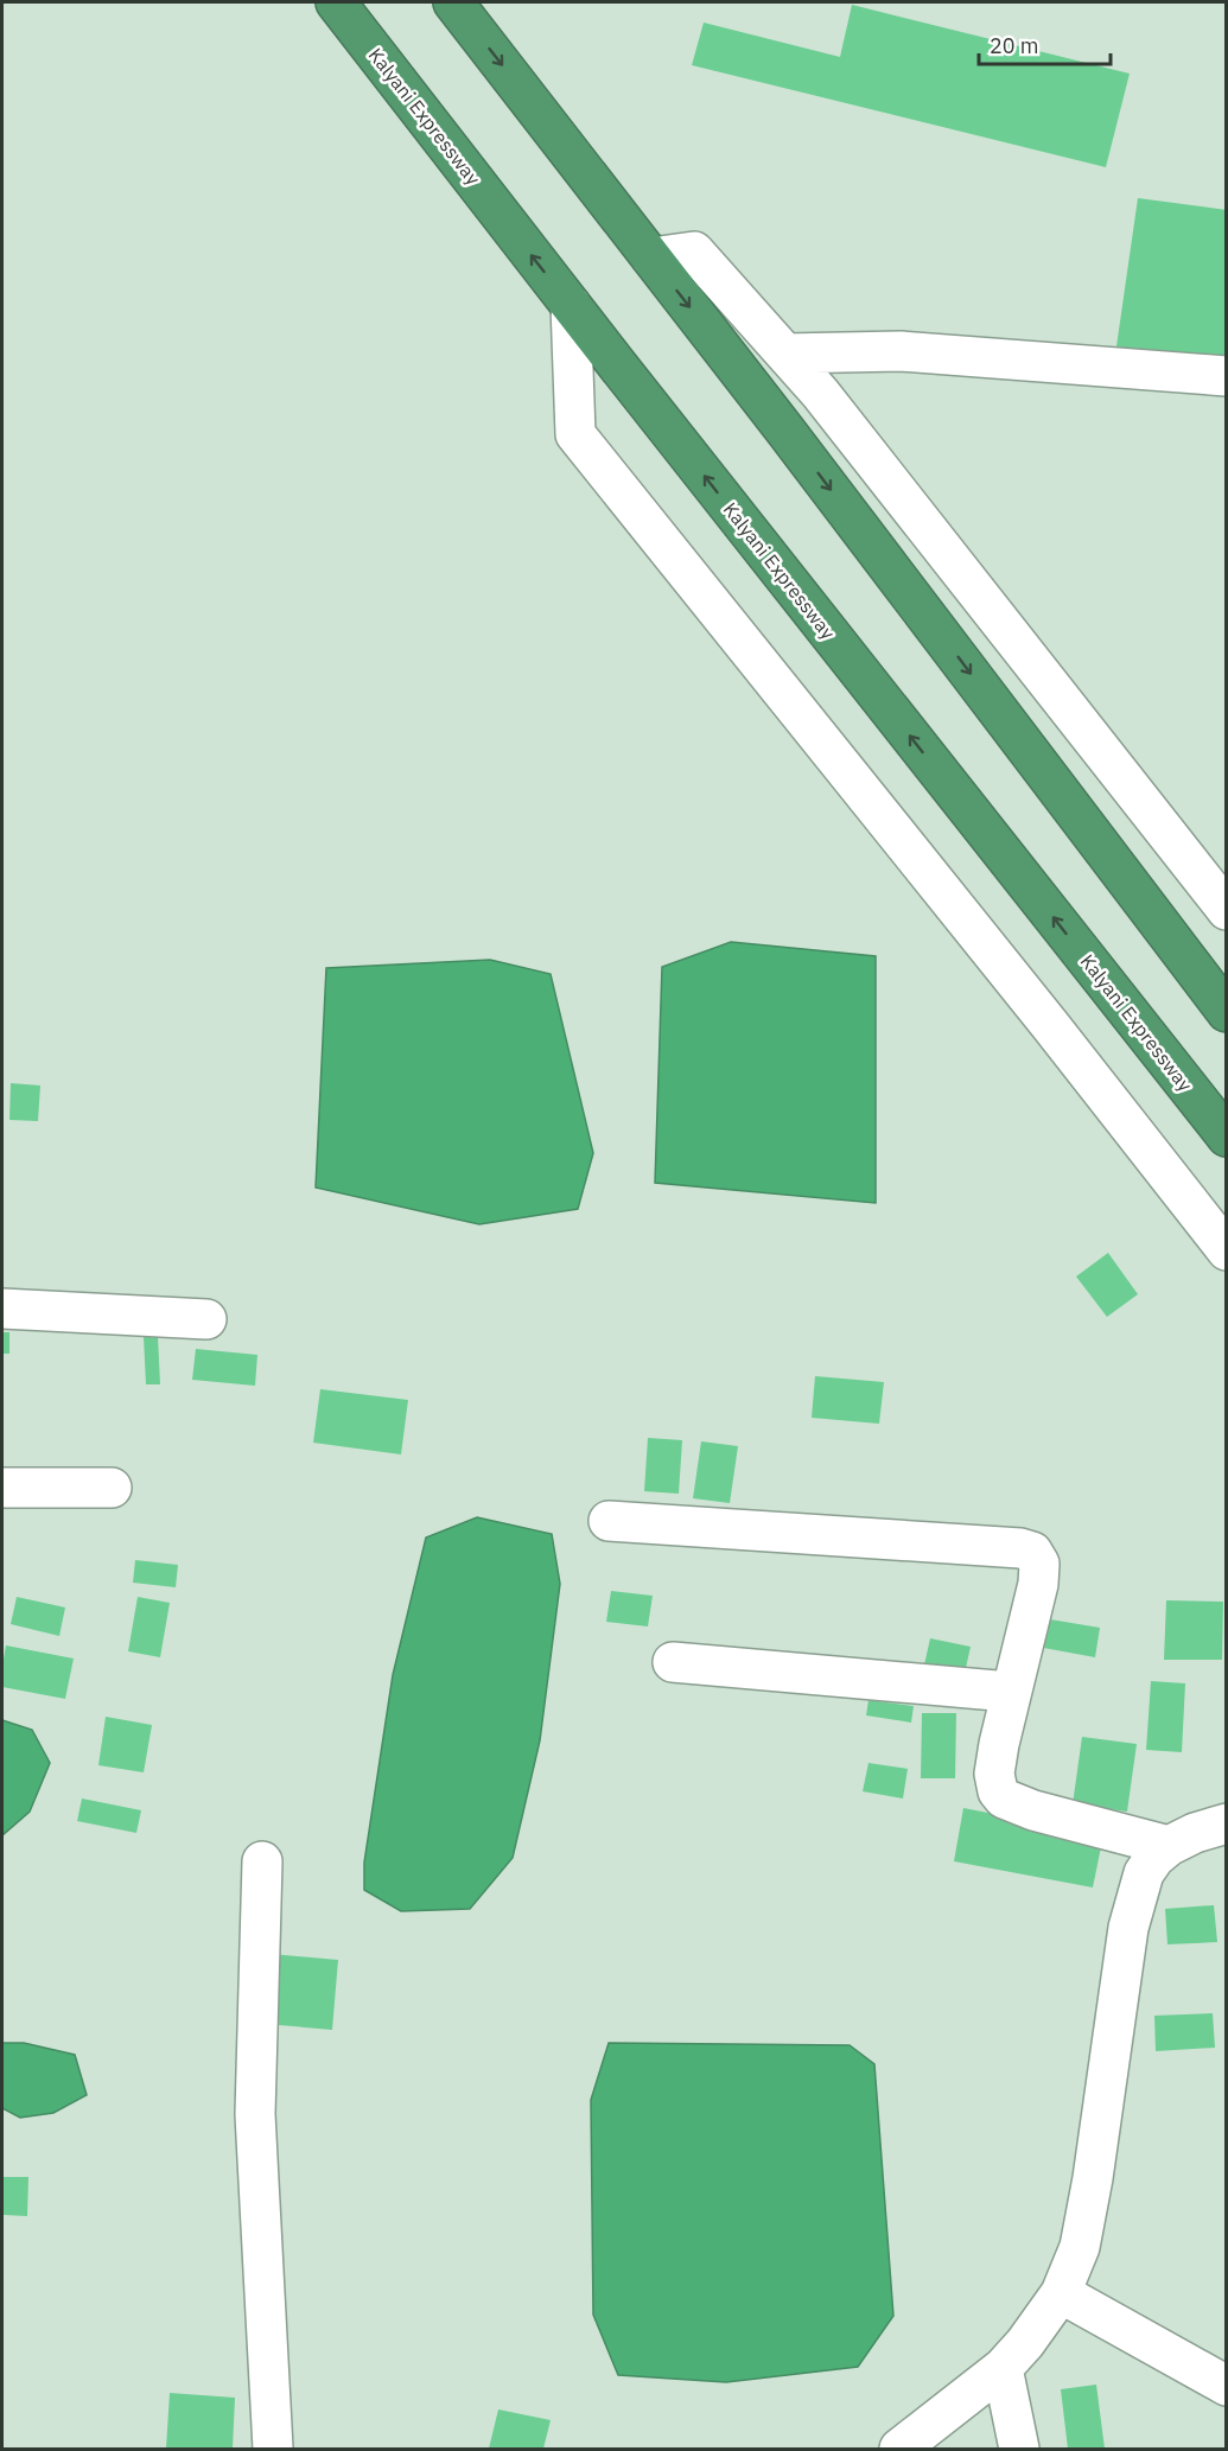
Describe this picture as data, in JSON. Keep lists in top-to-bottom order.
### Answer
{
  "streets": {
    "highway": ["Kalyani Expressway"]
  },
  "scale_bar": "20 m"
}
